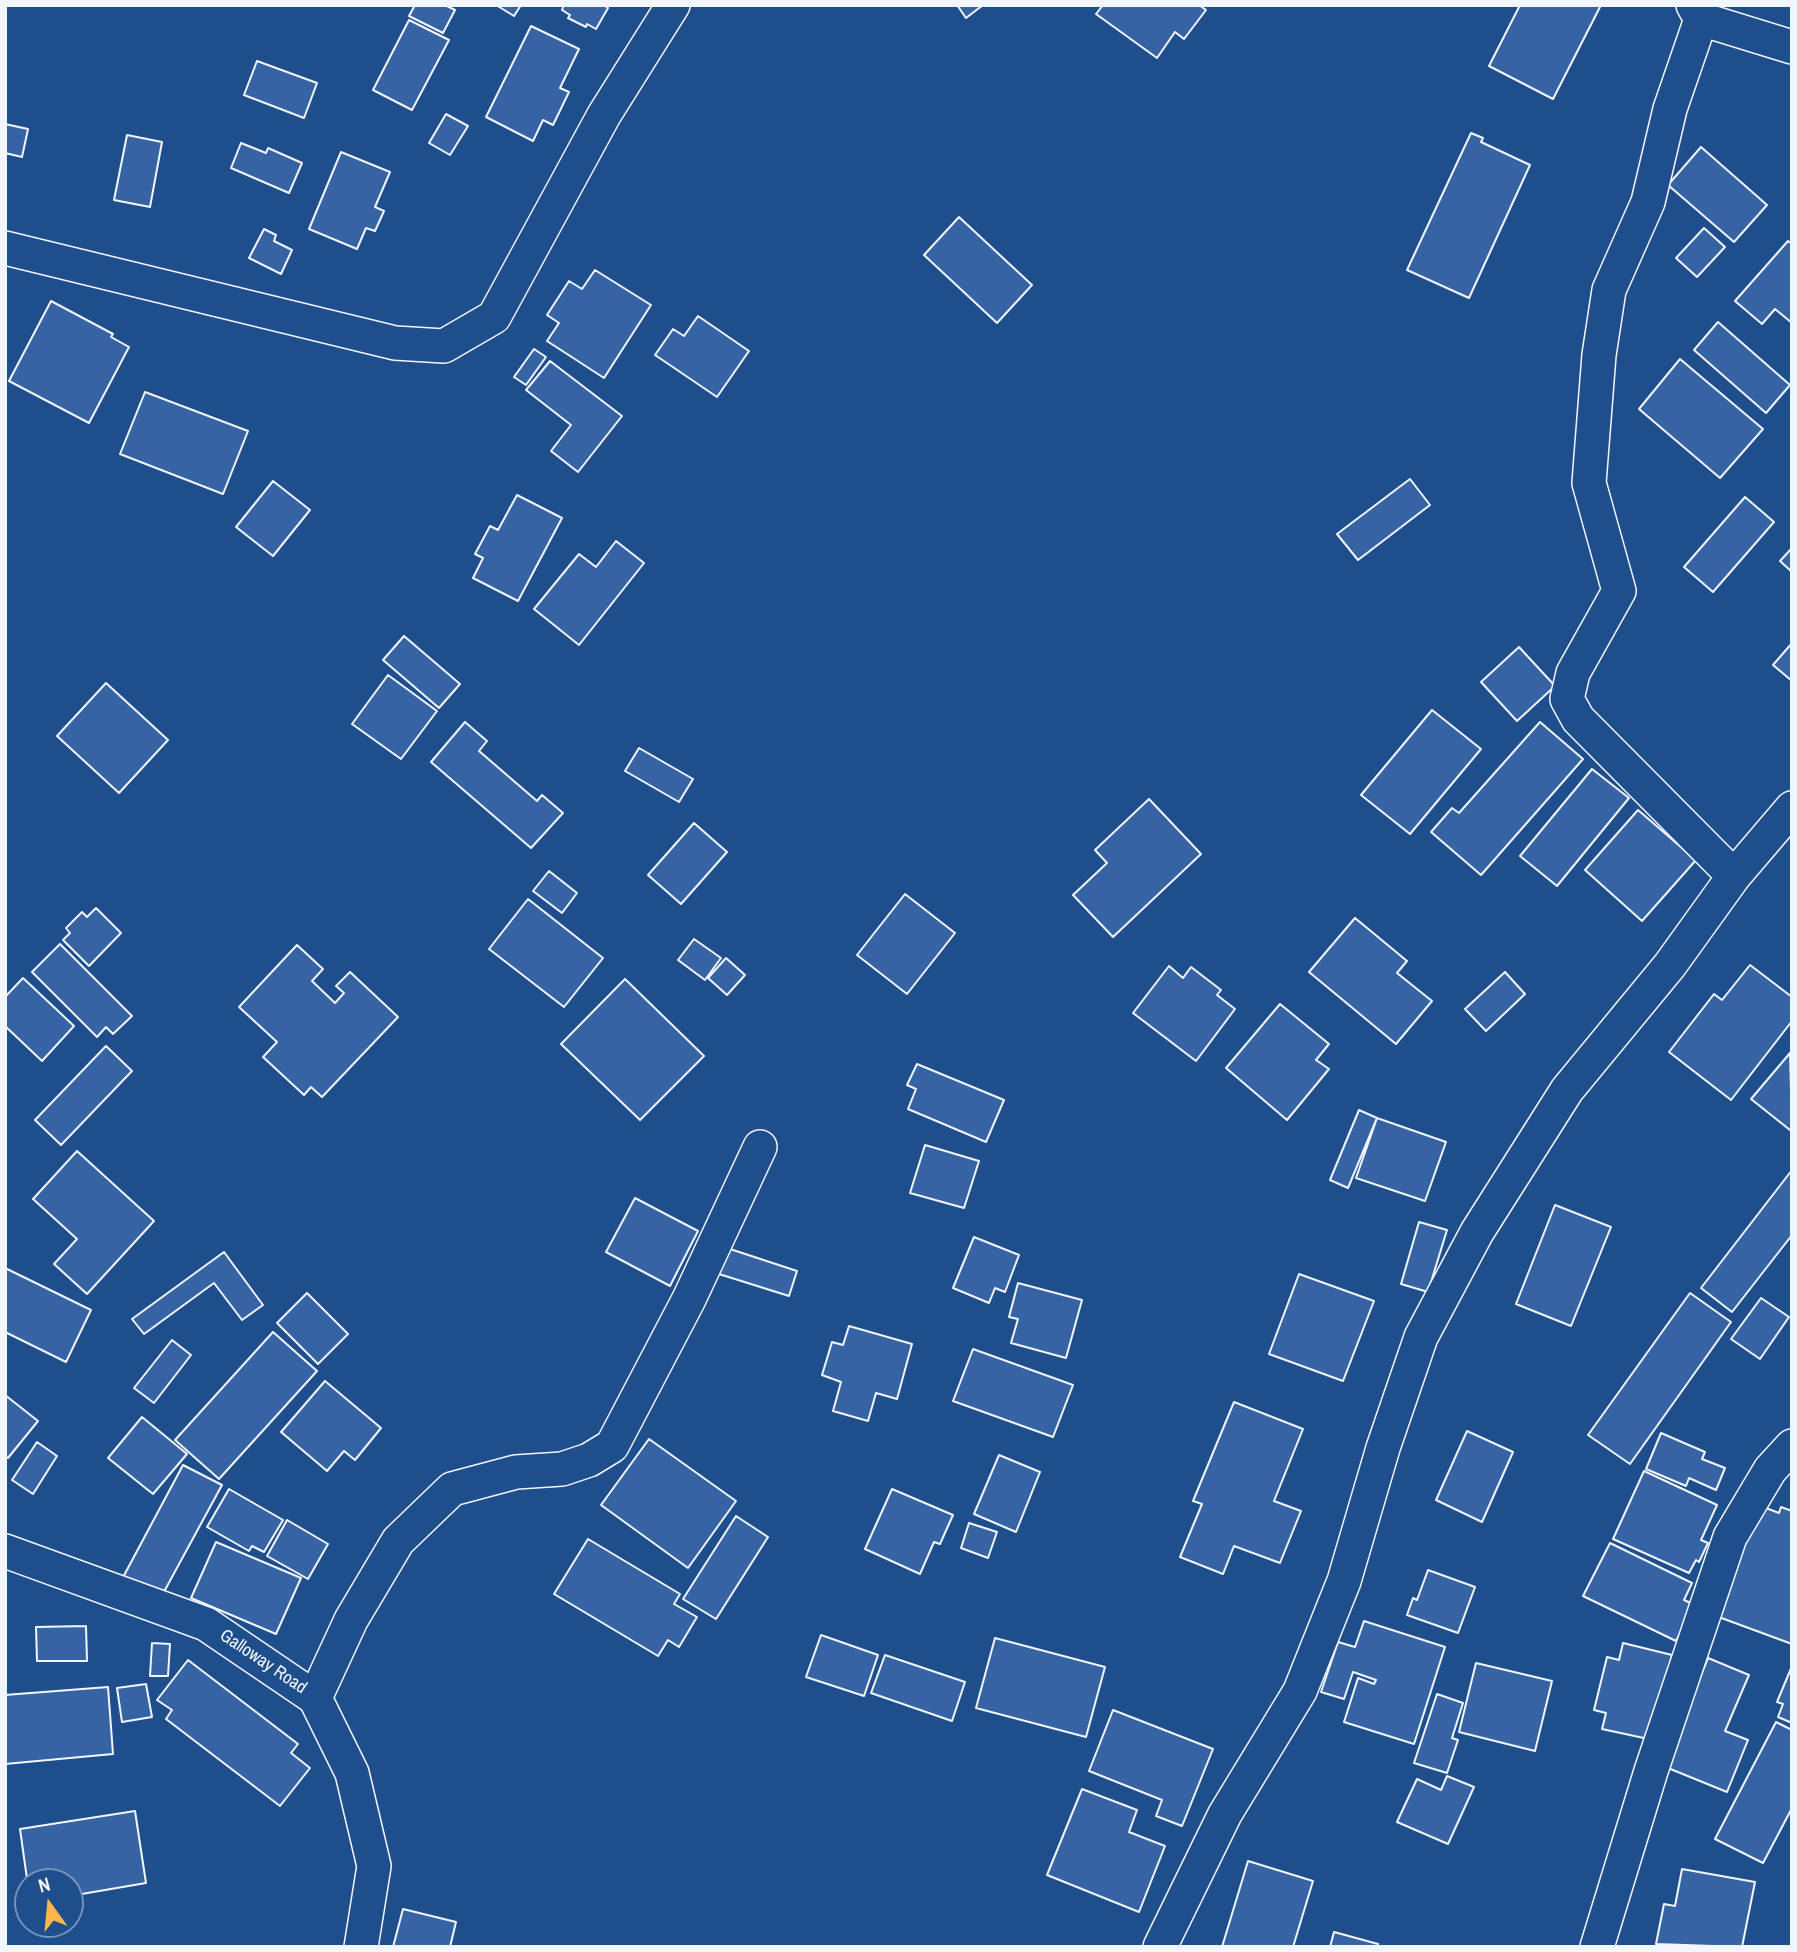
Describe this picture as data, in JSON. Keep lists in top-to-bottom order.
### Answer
{
  "streets": {
    "street": ["Galloway Road"]
  },
  "north": "top"
}
